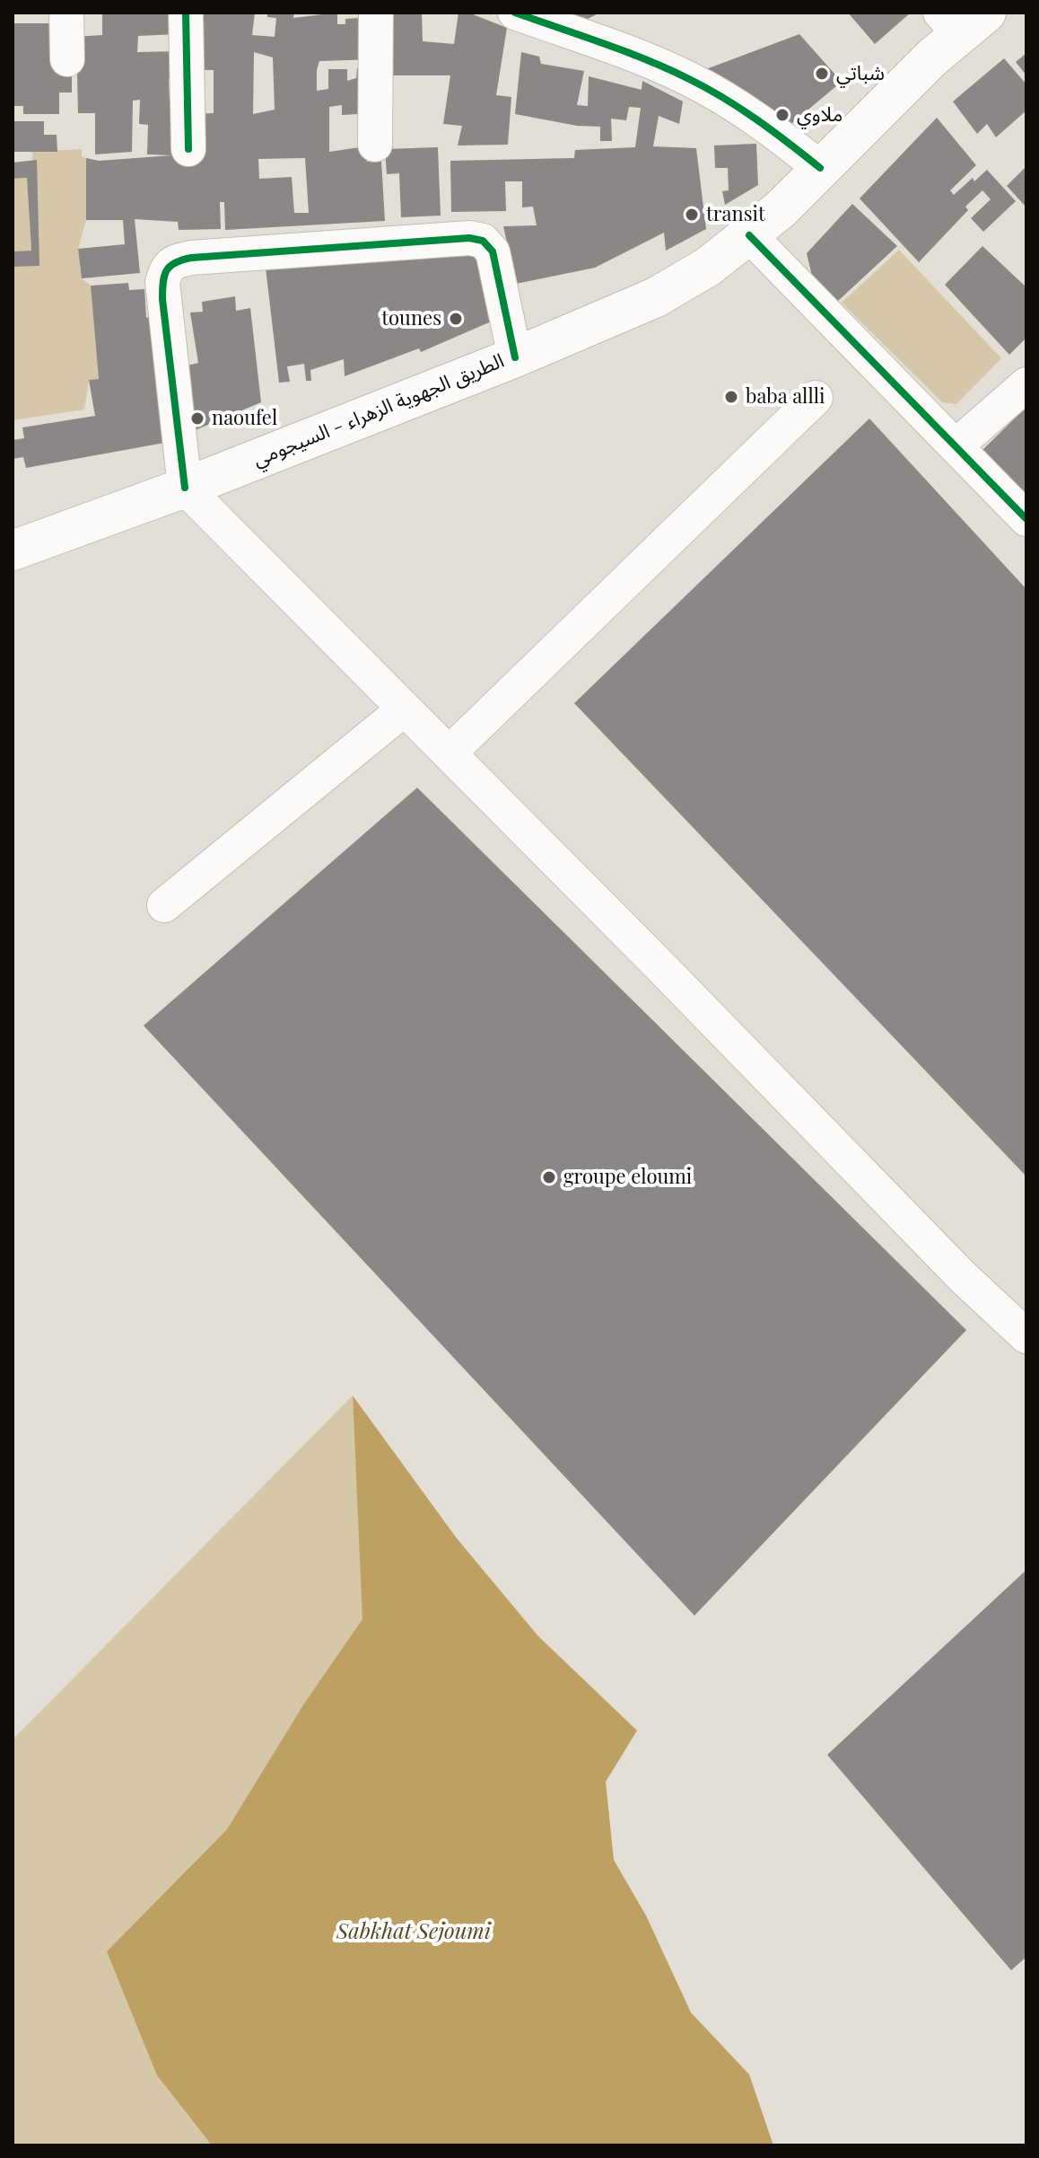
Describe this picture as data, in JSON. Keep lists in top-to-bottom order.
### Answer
{
  "streets": {
    "main road": ["الطريق الجهوية الزهراء - السيجومي"]
  },
  "water": ["Sabkhat Sejoumi"],
  "places": [
    "شباتي",
    "ملاوي",
    "transit",
    "tounes",
    "baba allli",
    "naoufel",
    "groupe eloumi"
  ]
}
